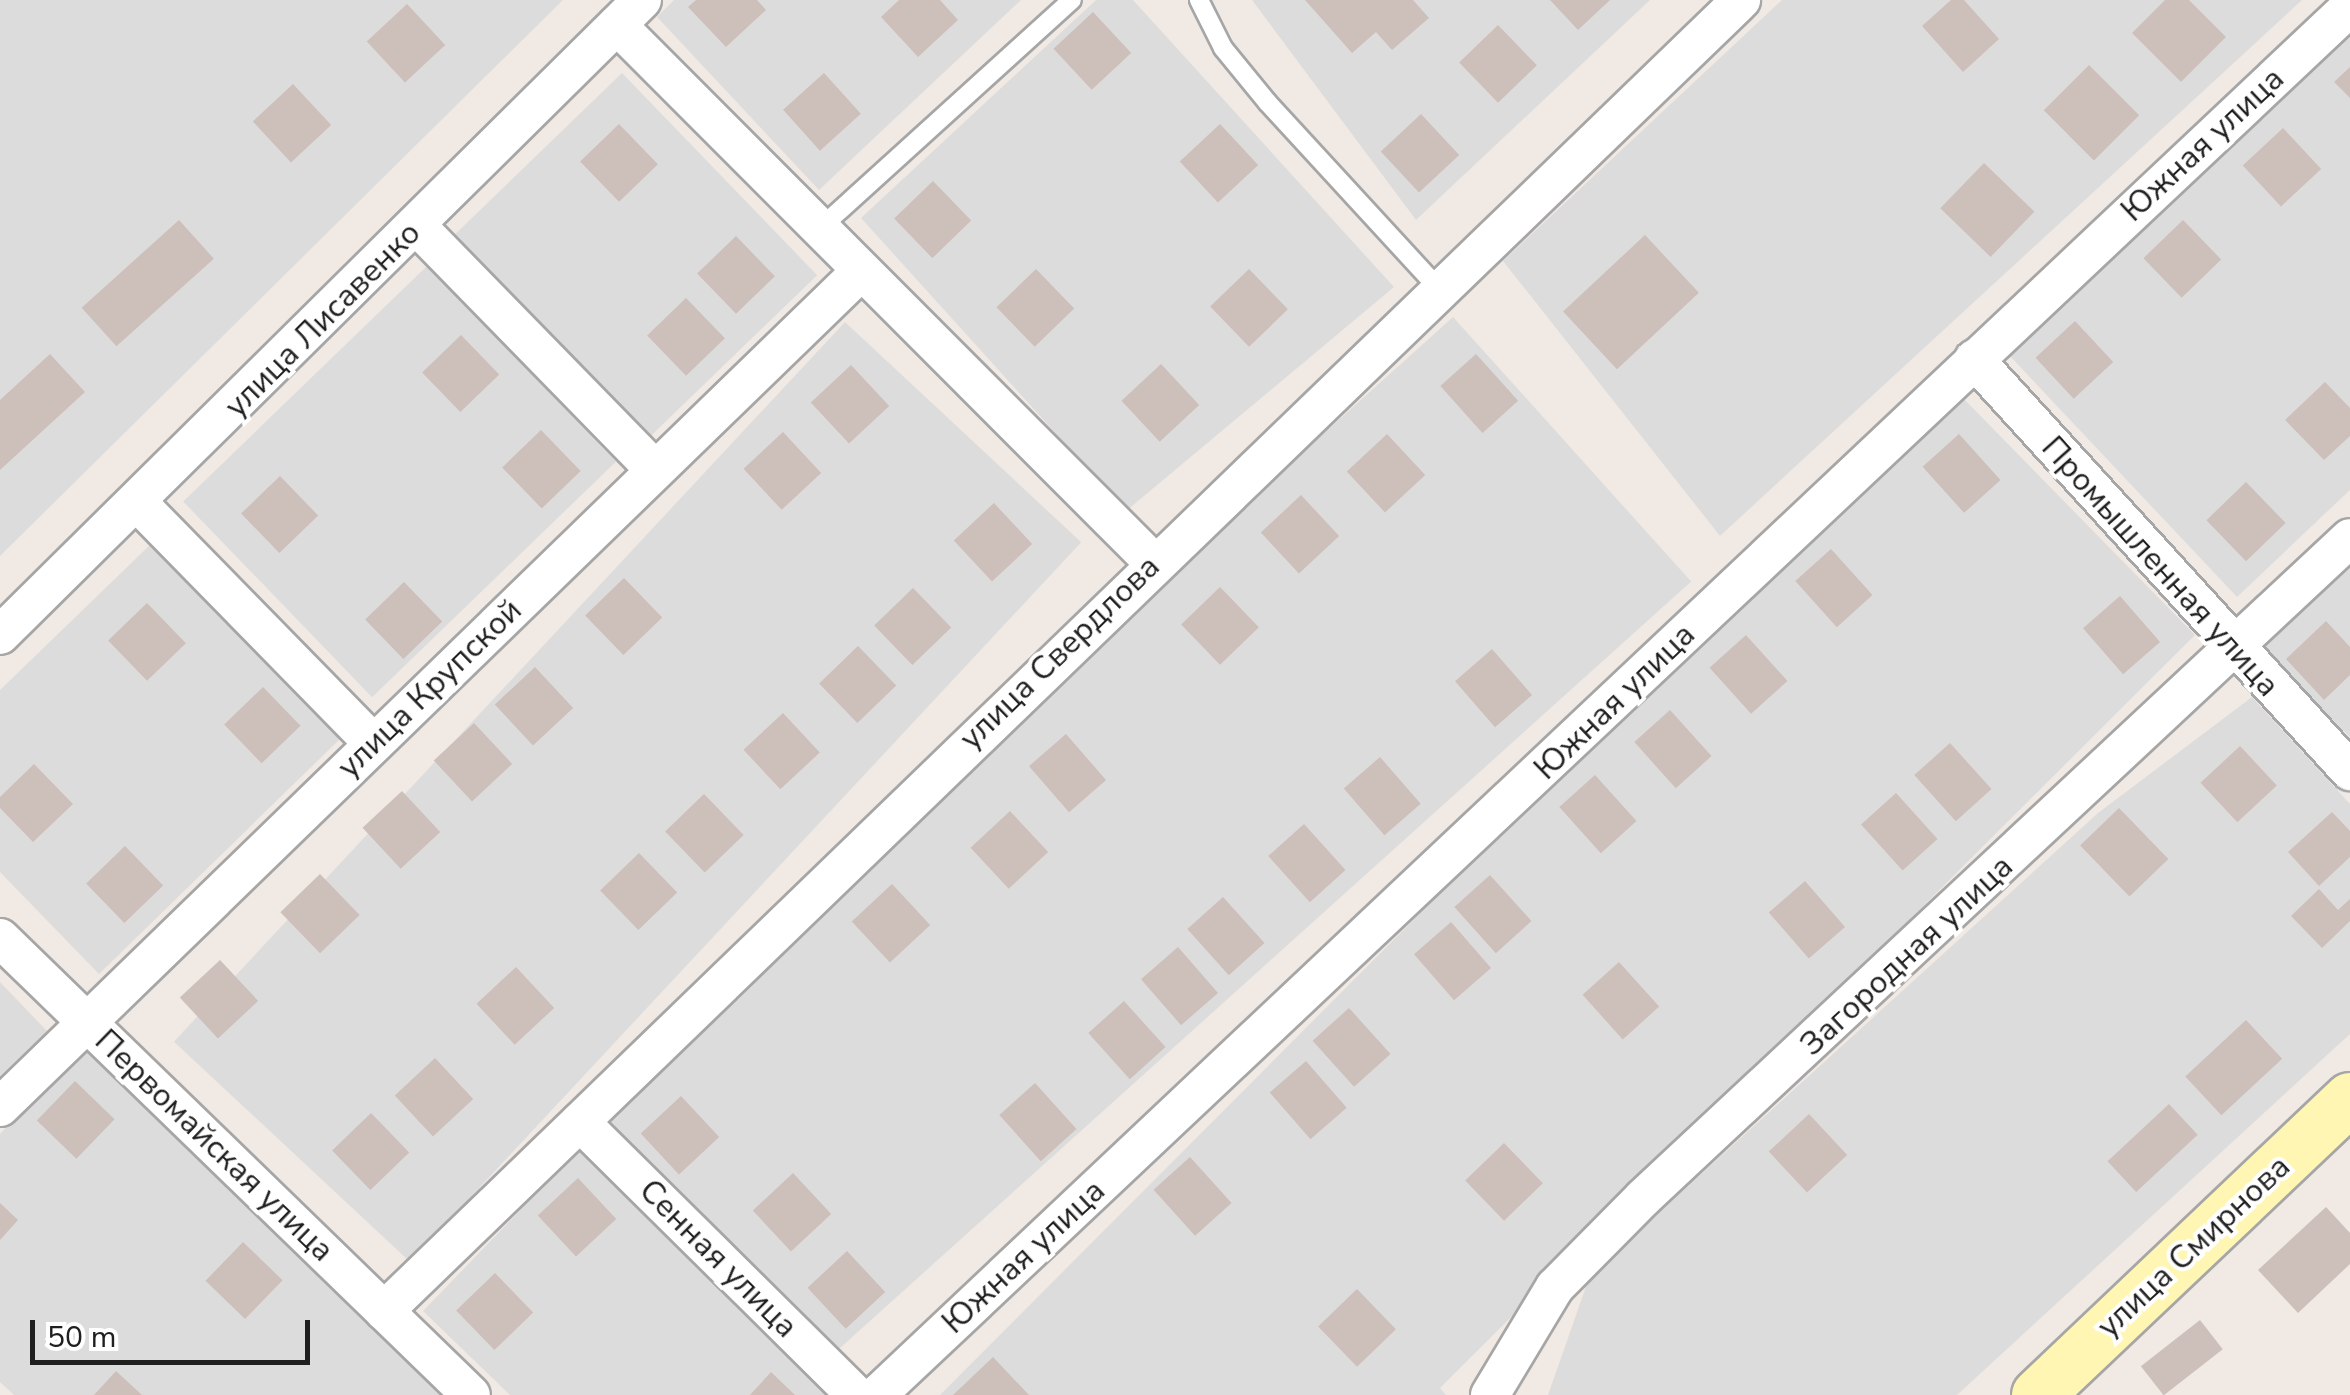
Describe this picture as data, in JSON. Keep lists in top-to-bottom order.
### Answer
{
  "streets": {
    "street": [
      "Южная улица",
      "улица Лисавенко",
      "Промышленная улица",
      "улица Свердлова",
      "улица Крупской",
      "Загородная улица",
      "Первомайская улица",
      "улица Смирнова",
      "Сенная улица"
    ]
  },
  "crossings": [
    ["Южная улица", "Промышленная улица"],
    ["Промышленная улица", "Загородная улица"],
    ["улица Свердлова", "Первомайская улица"],
    ["улица Свердлова", "Сенная улица"],
    ["улица Крупской", "Первомайская улица"]
  ],
  "scale_bar": "50 m"
}
